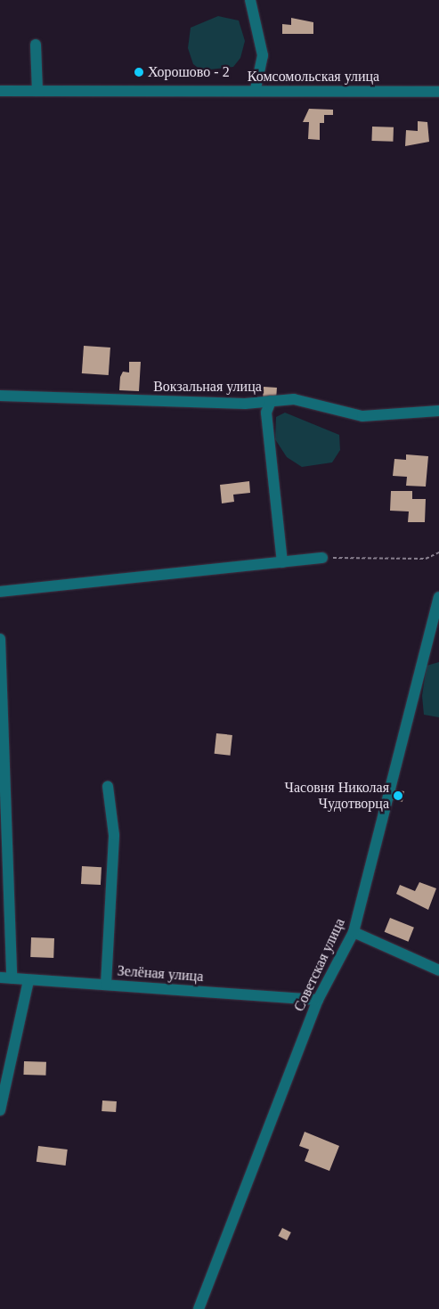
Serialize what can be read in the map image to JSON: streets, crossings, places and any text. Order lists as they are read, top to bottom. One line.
{"streets":{"street":["Комсомольская улица","Вокзальная улица","Советская улица","Зелёная улица"]},"crossings":[["Советская улица","Зелёная улица"]],"places":["Хорошово - 2","Часовня Николая Чудотворца"]}
